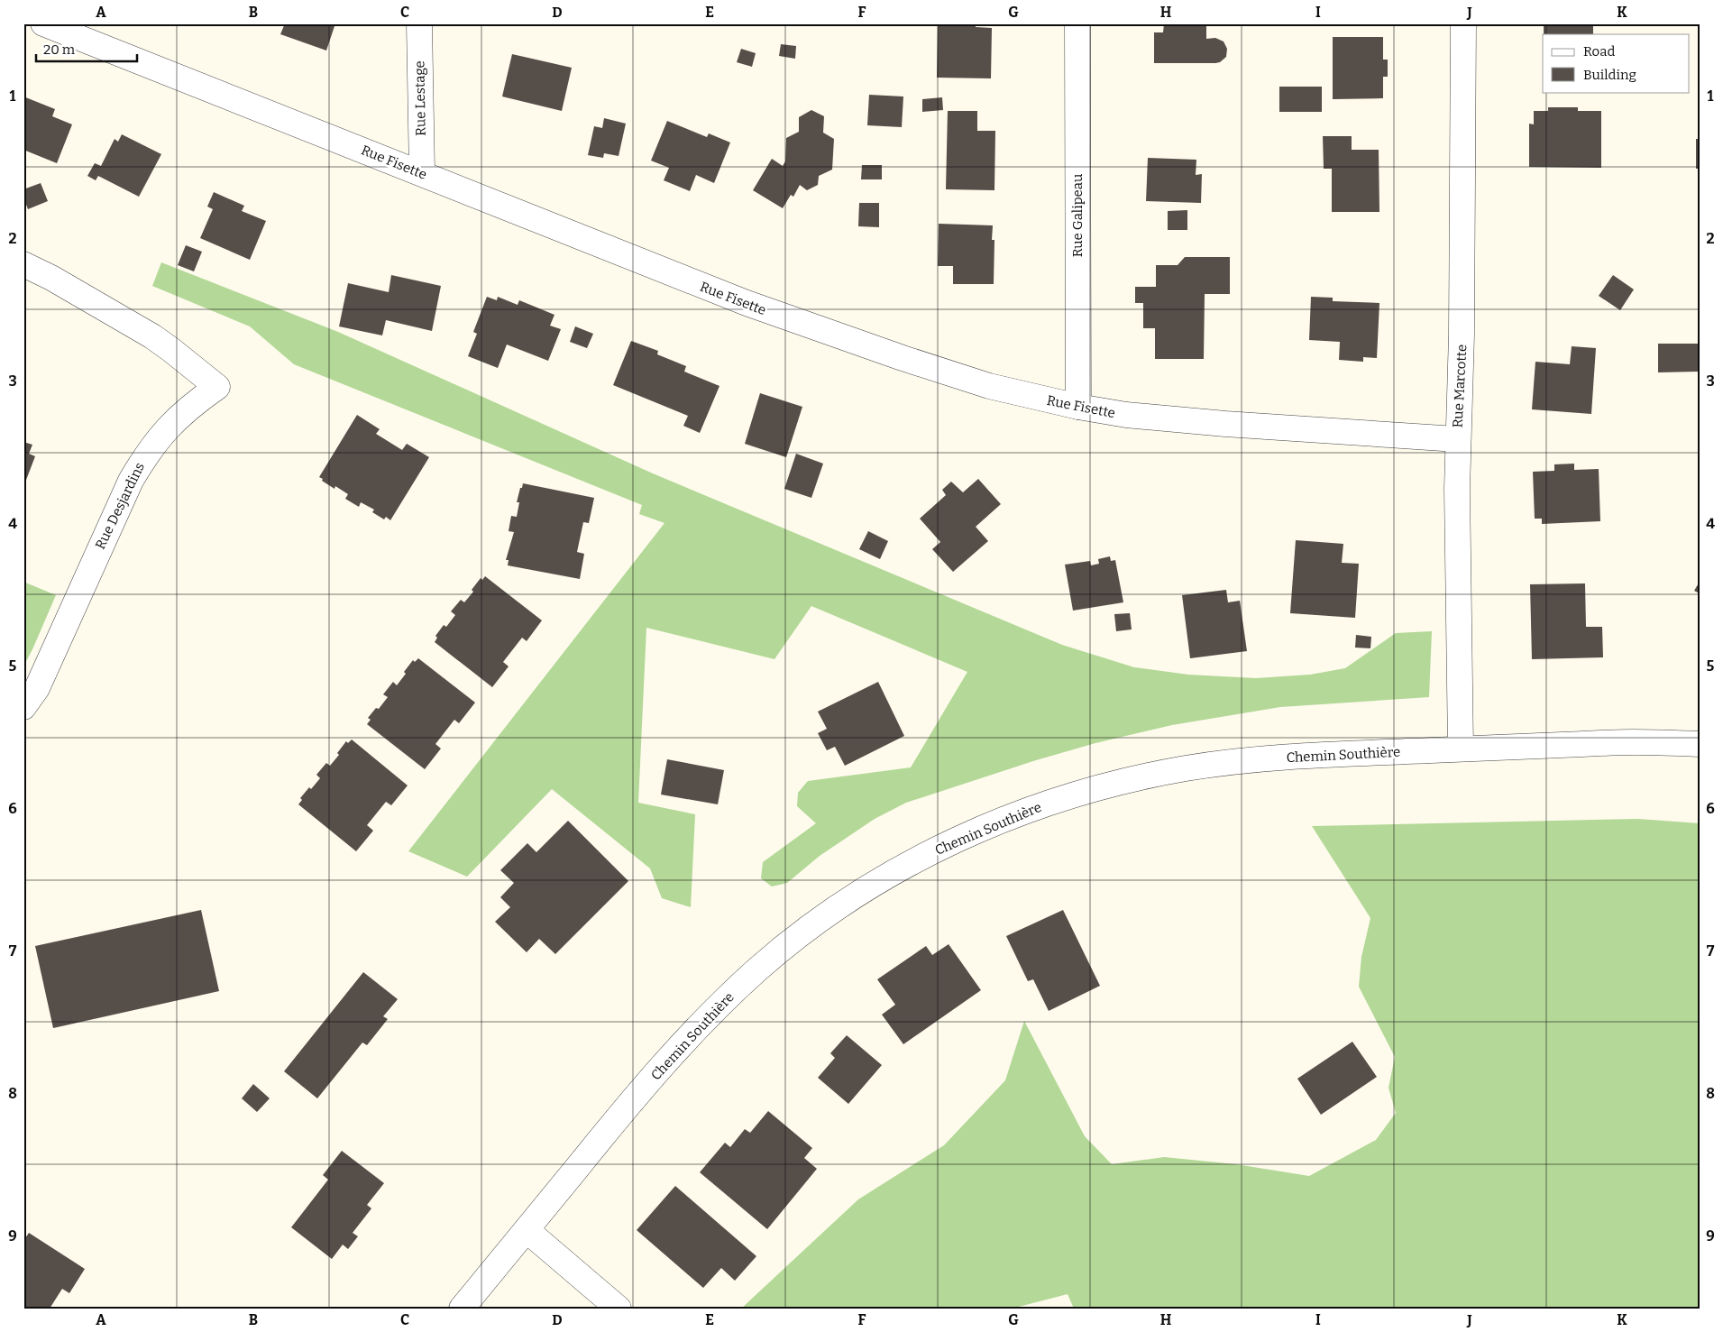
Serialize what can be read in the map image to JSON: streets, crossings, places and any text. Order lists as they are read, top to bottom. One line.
{"streets":{"street":["Rue Lestage","Rue Fisette","Rue Galipeau","Rue Marcotte","Rue Desjardins","Chemin Southière"]},"crossings":[["Rue Lestage","Rue Fisette"],["Rue Fisette","Rue Galipeau"],["Rue Fisette","Rue Marcotte"],["Rue Marcotte","Chemin Southière"]],"legend":["Road","Building"],"scale_bar":"20 m","grid":{"columns":["A","B","C","D","E","F","G","H","I","J","K"],"rows":["1","2","3","4","5","6","7","8","9"]}}
